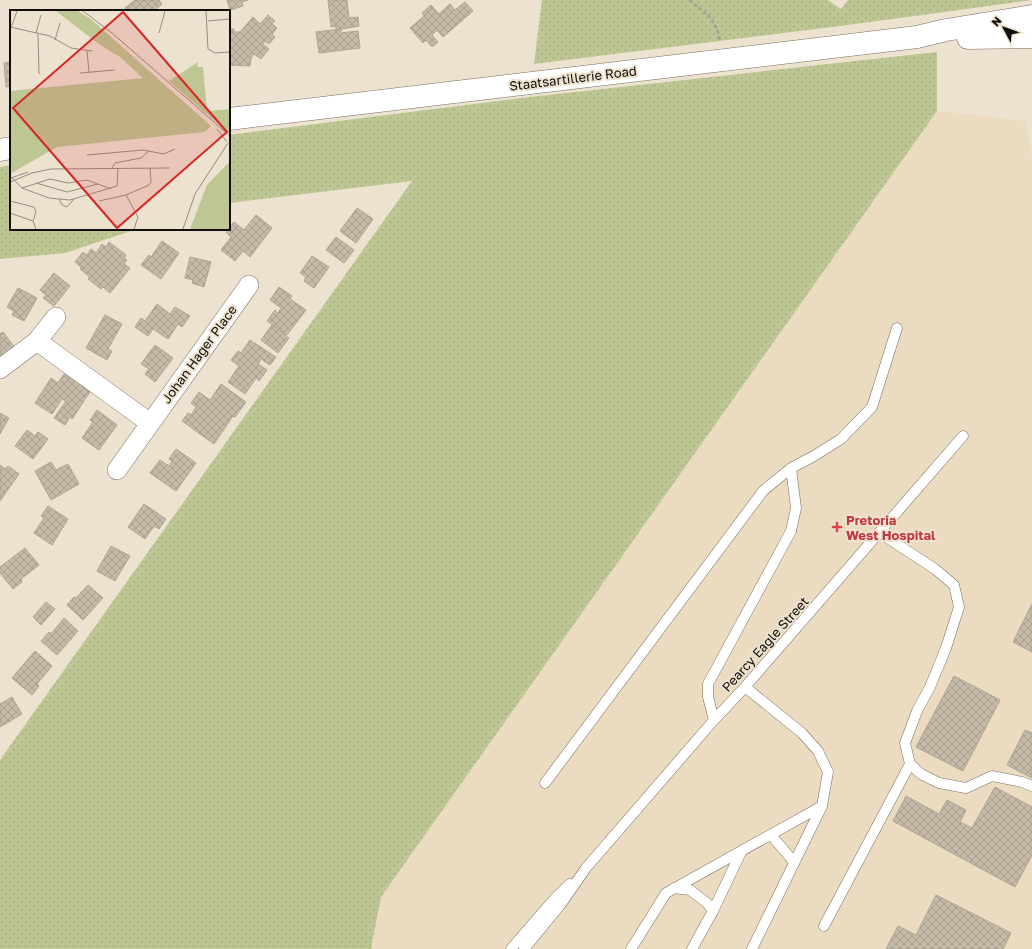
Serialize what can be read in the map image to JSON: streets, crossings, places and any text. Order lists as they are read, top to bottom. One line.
{"streets":{"street":["Staatsartillerie Road","Johan Hager Place"],"lane":["Pearcy Eagle Street"]},"places":{"health":["Pretoria West Hospital"]},"north":"top left"}
